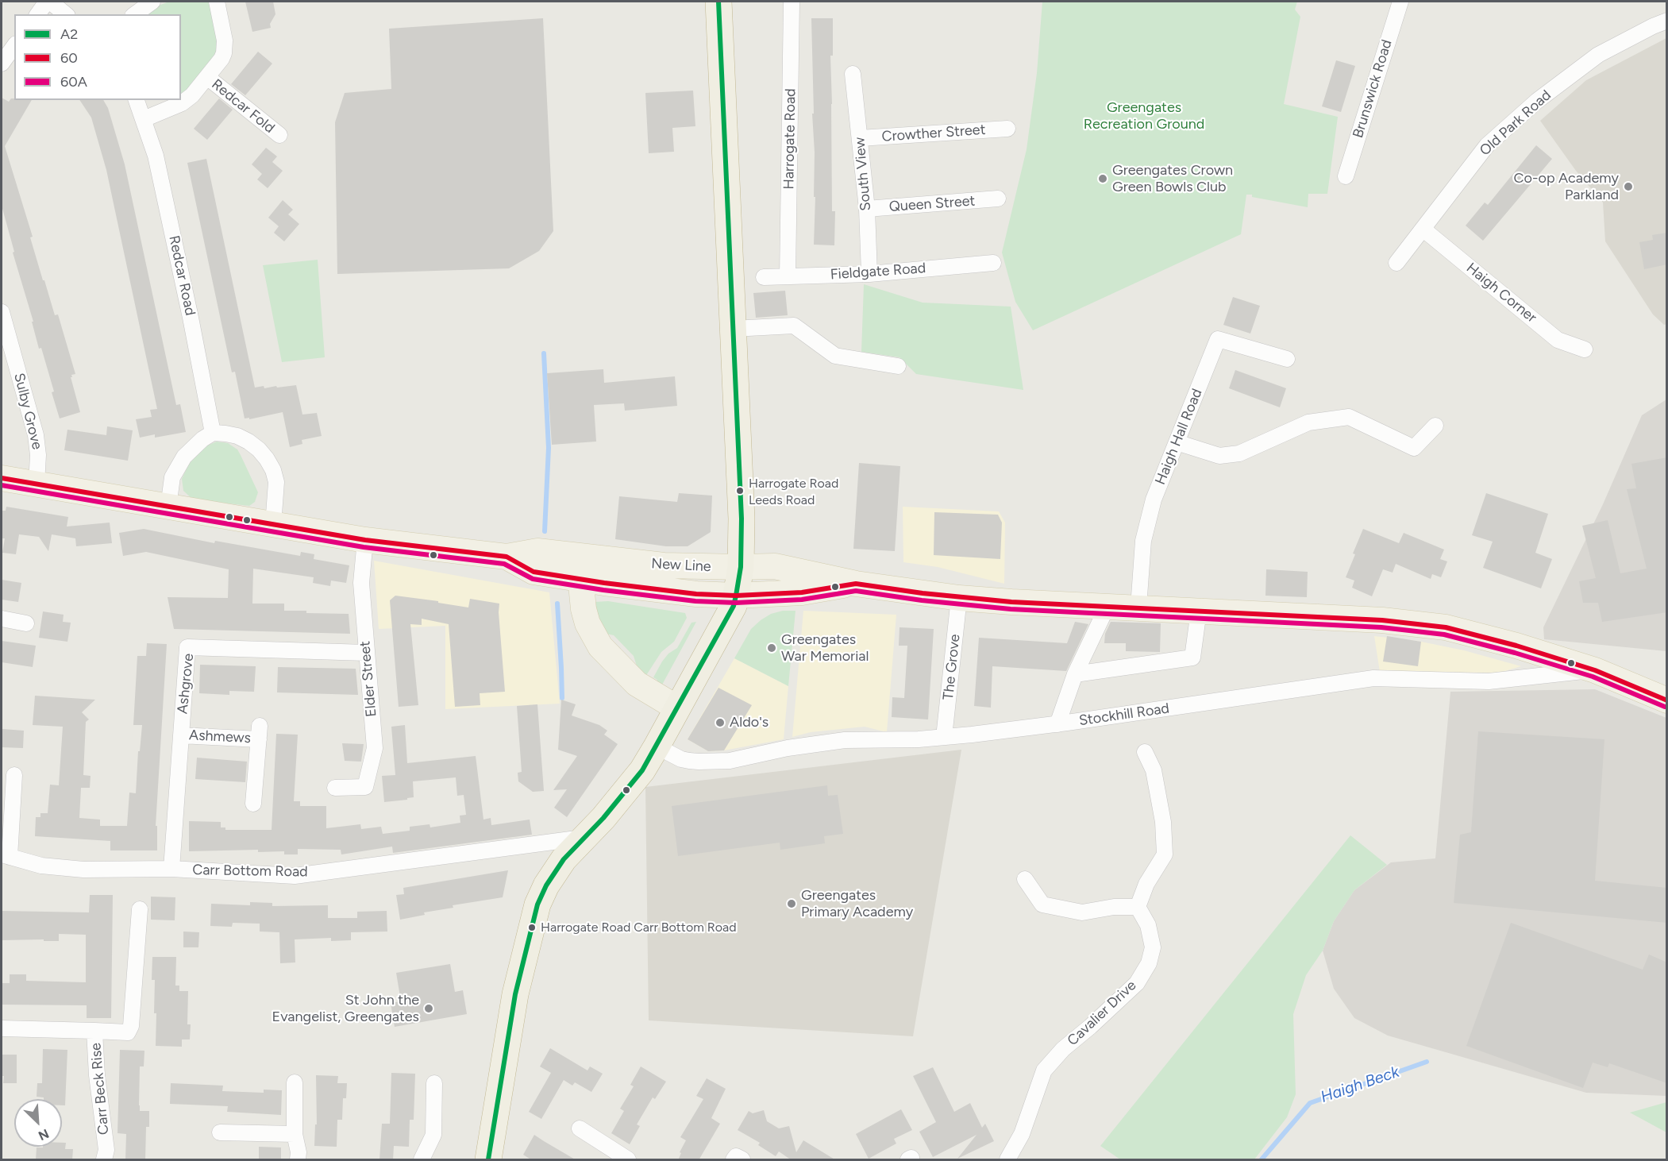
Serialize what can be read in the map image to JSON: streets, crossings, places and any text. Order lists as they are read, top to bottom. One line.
{"streets":{"main road":["New Line"],"street":["Brunswick Road","Redcar Fold","Old Park Road","Crowther Street","Harrogate Road","South View","Queen Street","Fieldgate Road","Redcar Road","Haigh Corner","Sulby Grove","Haigh Hall Road","The Grove","Elder Street","Ashgrove","Stockhill Road","Ashmews","Carr Bottom Road","Cavalier Drive","Carr Beck Rise"]},"crossings":[["Old Park Road","Haigh Corner"],["Crowther Street","South View"],["Harrogate Road","Fieldgate Road"],["South View","Queen Street"],["South View","Fieldgate Road"],["Sulby Grove","New Line"],["Haigh Hall Road","New Line"],["New Line","The Grove"],["New Line","Elder Street"],["New Line","Stockhill Road"],["The Grove","Stockhill Road"],["Elder Street","Ashgrove"],["Ashgrove","Ashmews"],["Ashgrove","Carr Bottom Road"]],"water":["Haigh Beck"],"parks":["Greengates Recreation Ground"],"places":["Greengates Crown Green Bowls Club","Co-op Academy Parkland","Harrogate Road Leeds Road","Greengates War Memorial","Aldo's","Greengates Primary Academy","Harrogate Road Carr Bottom Road","St John the Evangelist, Greengates"],"lines":["transit line A2","transit line 60","transit line 60A"],"legend":["A2","60","60A"],"north":"bottom right"}
